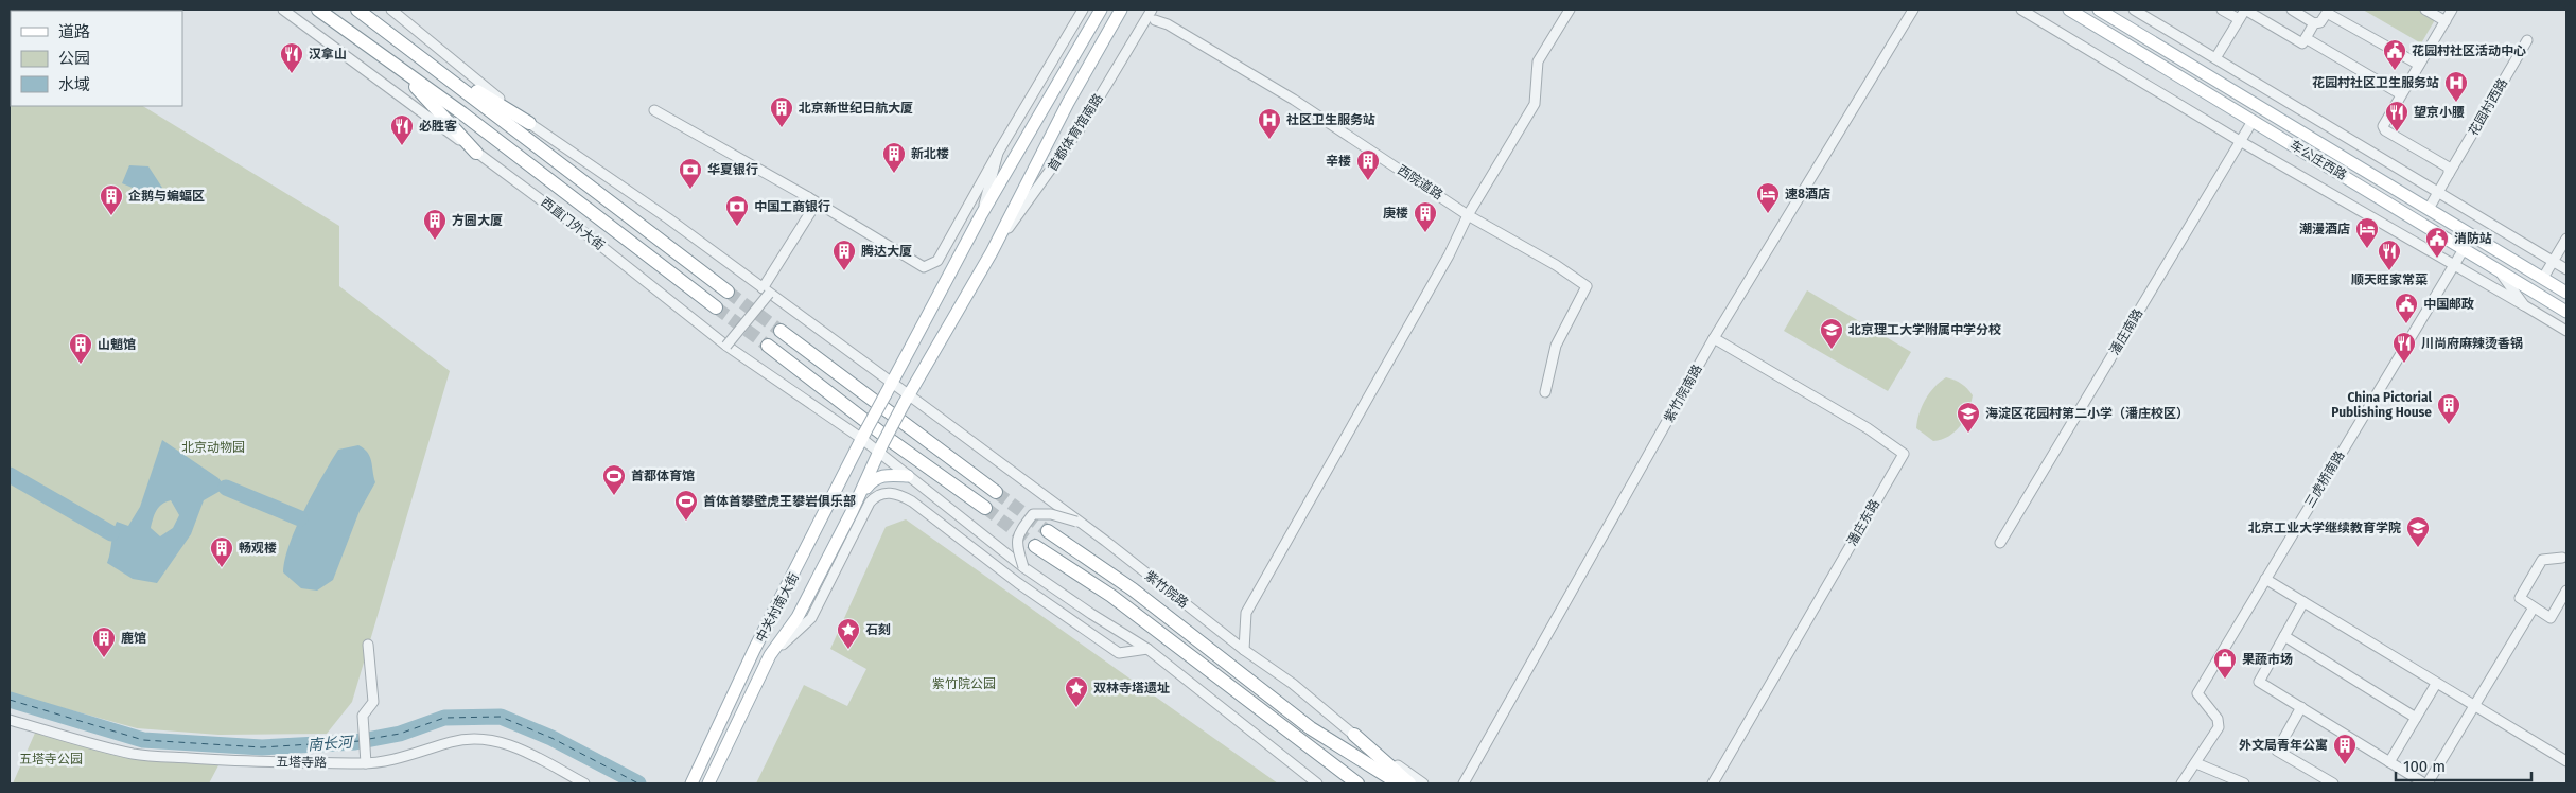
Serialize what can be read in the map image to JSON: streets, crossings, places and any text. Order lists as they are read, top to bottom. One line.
{"streets":{"highway":["西直门外大街","紫竹院路"],"main road":["首都体育馆南路","车公庄西路","中关村南大街"],"street":["花园村西路","西院道路","潘庄南路","紫竹院南路","三虎桥南路","潘庄东路","五塔寺路"]},"crossings":[["花园村西路","车公庄西路"],["首都体育馆南路","西直门外大街"],["首都体育馆南路","紫竹院路"],["首都体育馆南路","中关村南大街"],["车公庄西路","潘庄南路"],["车公庄西路","三虎桥南路"],["西直门外大街","中关村南大街"],["紫竹院南路","潘庄东路"],["紫竹院路","中关村南大街"]],"water":["南长河"],"parks":["北京动物园","紫竹院公园","五塔寺公园"],"places":{"public building":["花园村社区活动中心","消防站","中国邮政"],"restaurant":["汉拿山","望京小腰","必胜客","顺天旺家常菜","川尚府麻辣烫香锅"],"hospital":["花园村社区卫生服务站","社区卫生服务站"],"building":["北京新世纪日航大厦","新北楼","辛楼","企鹅与蝙蝠区","庚楼","方圆大厦","腾达大厦","山魈馆","China Pictorial Publishing House","畅观楼","鹿馆","外文局青年公寓"],"bank":["华夏银行","中国工商银行"],"hotel":["速8酒店","潮漫酒店"],"school or university":["北京理工大学附属中学分校","海淀区花园村第二小学（潘庄校区）","北京工业大学继续教育学院"],"sports":["首都体育馆","首体首攀壁虎王攀岩俱乐部"],"place":["石刻","双林寺塔遗址"],"shop":["果蔬市场"]},"legend":["道路","公园","水域"],"scale_bar":"100 m"}
